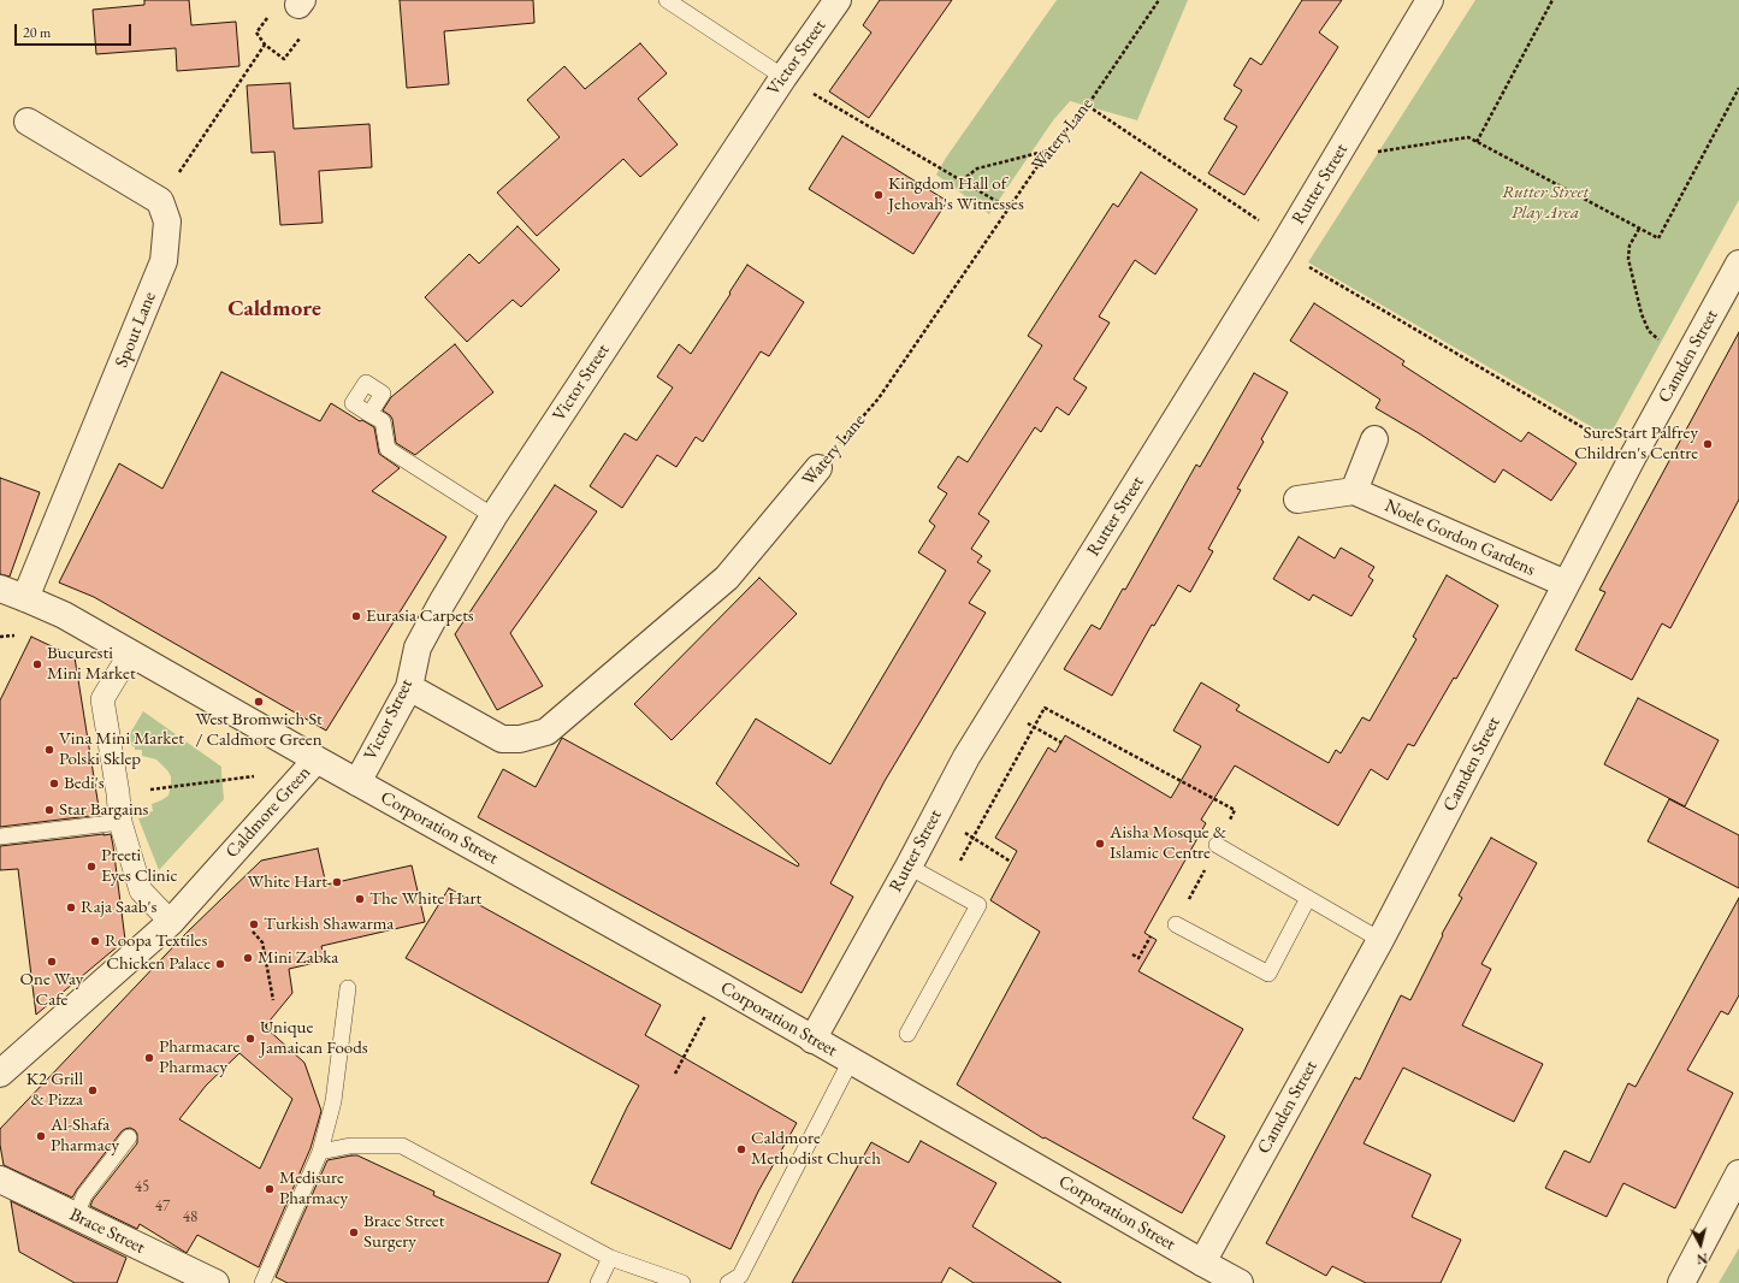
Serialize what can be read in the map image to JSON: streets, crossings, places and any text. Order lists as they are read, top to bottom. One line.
{"streets":{"street":["Victor Street","Watery Lane","Rutter Street","Spout Lane","Camden Street","Noele Gordon Gardens","Caldmore Green","Corporation Street","Brace Street"]},"crossings":[["Victor Street","Watery Lane"],["Victor Street","Corporation Street"],["Rutter Street","Corporation Street"],["Spout Lane","Caldmore Green"],["Camden Street","Noele Gordon Gardens"],["Camden Street","Corporation Street"],["Caldmore Green","Corporation Street"]],"districts":["Caldmore"],"parks":["Rutter Street Play Area"],"places":["Kingdom Hall of Jehovah's Witnesses","SureStart Palfrey Children's Centre","Eurasia Carpets","Bucuresti Mini Market","West Bromwich St / Caldmore Green","Vina Mini Market Polski Sklep","Bedi's","Star Bargains","Aisha Mosque & Islamic Centre","Preeti Eyes Clinic","White Hart","The White Hart","Raja Saab's","Turkish Shawarma","Roopa Textiles","Mini Zabka","One Way Cafe","Chicken Palace","Unique Jamaican Foods","Pharmacare Pharmacy","K2 Grill & Pizza","Al-Shafa Pharmacy","Caldmore Methodist Church","Medisure Pharmacy","Brace Street Surgery"],"house_numbers":["45","47","48"],"scale_bar":"20 m","north":"bottom"}
